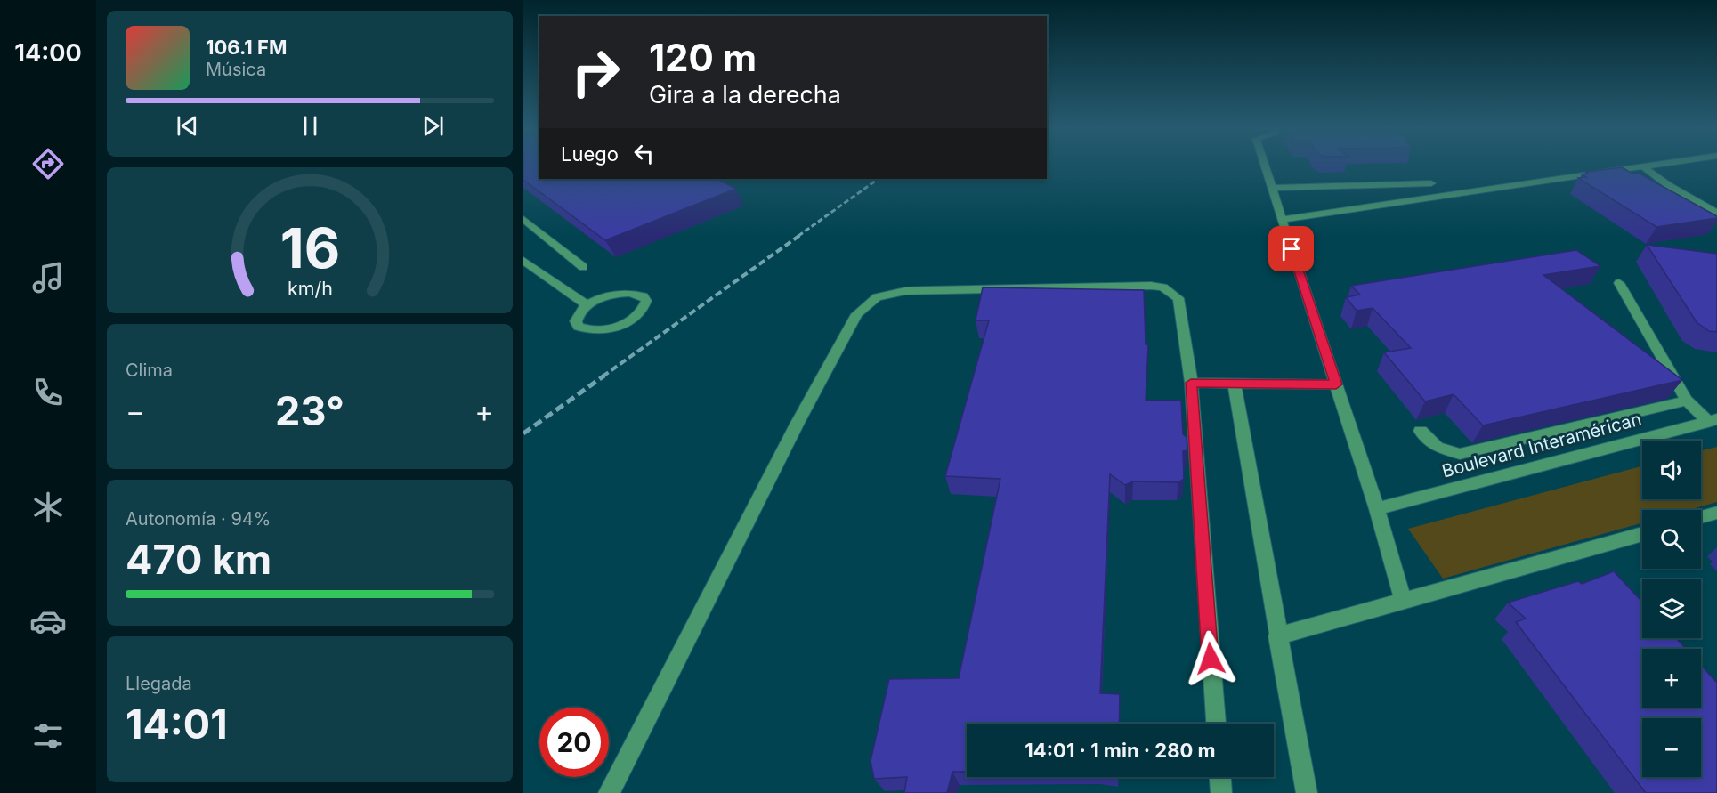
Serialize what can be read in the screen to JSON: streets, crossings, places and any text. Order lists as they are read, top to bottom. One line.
{"streets":{"street":["Boulevard Interamérican"]},"page":{"tabs":"14:00","turn":["120 m","Gira a la derecha"],"song":["106.1 FM","Música"],"then":"Luego","tile":["Clima",["Autonomía · 94%","470 km"],["Llegada","14:01"]],"heat":["−","23°","+"],"map_buttons":["+","−"],"limit":"20","trip":"14:01 · 1 min · 280 m","gauge":["16","km/h"]}}
